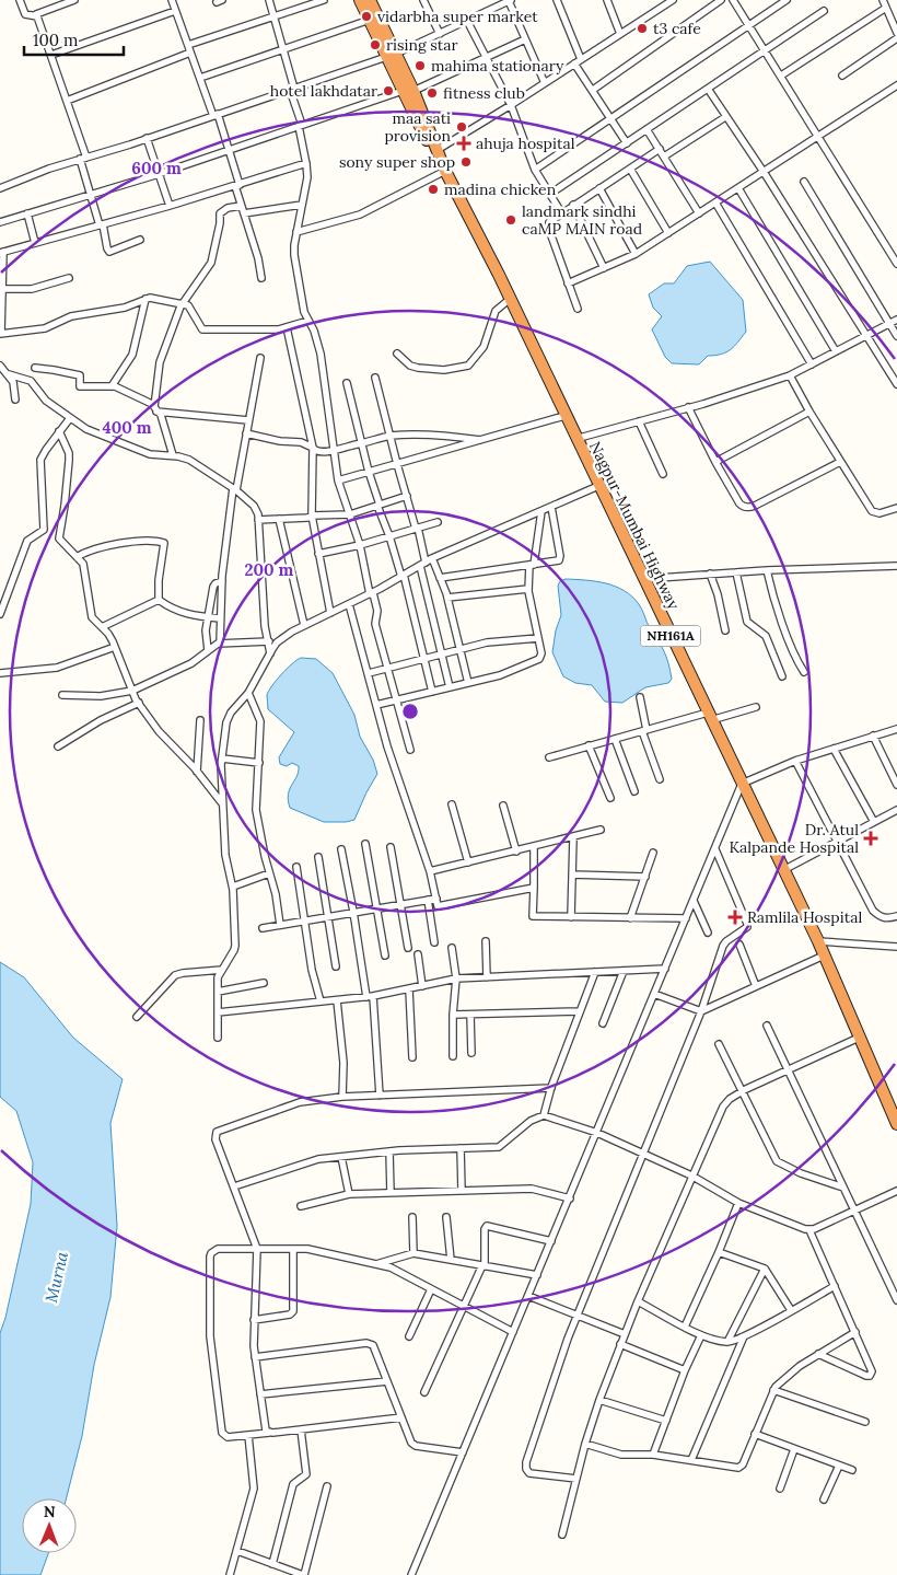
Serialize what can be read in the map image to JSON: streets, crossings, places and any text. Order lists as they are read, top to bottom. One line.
{"streets":{"highway":["Nagpur-Mumbai Highway","NH161A"]},"crossings":[["Nagpur-Mumbai Highway","NH161A"]],"water":["Murna"],"places":{"other":["vidarbha super market","t3 cafe","rising star","mahima stationary","hotel lakhdatar","fitness club","maa sati provision","sony super shop","madina chicken","landmark sindhi caMP MAIN road"],"health":["ahuja hospital","Dr. Atul Kalpande Hospital","Ramlila Hospital"]},"scale_bar":"100 m","north":"top","rings":["600 m","400 m","200 m"]}
